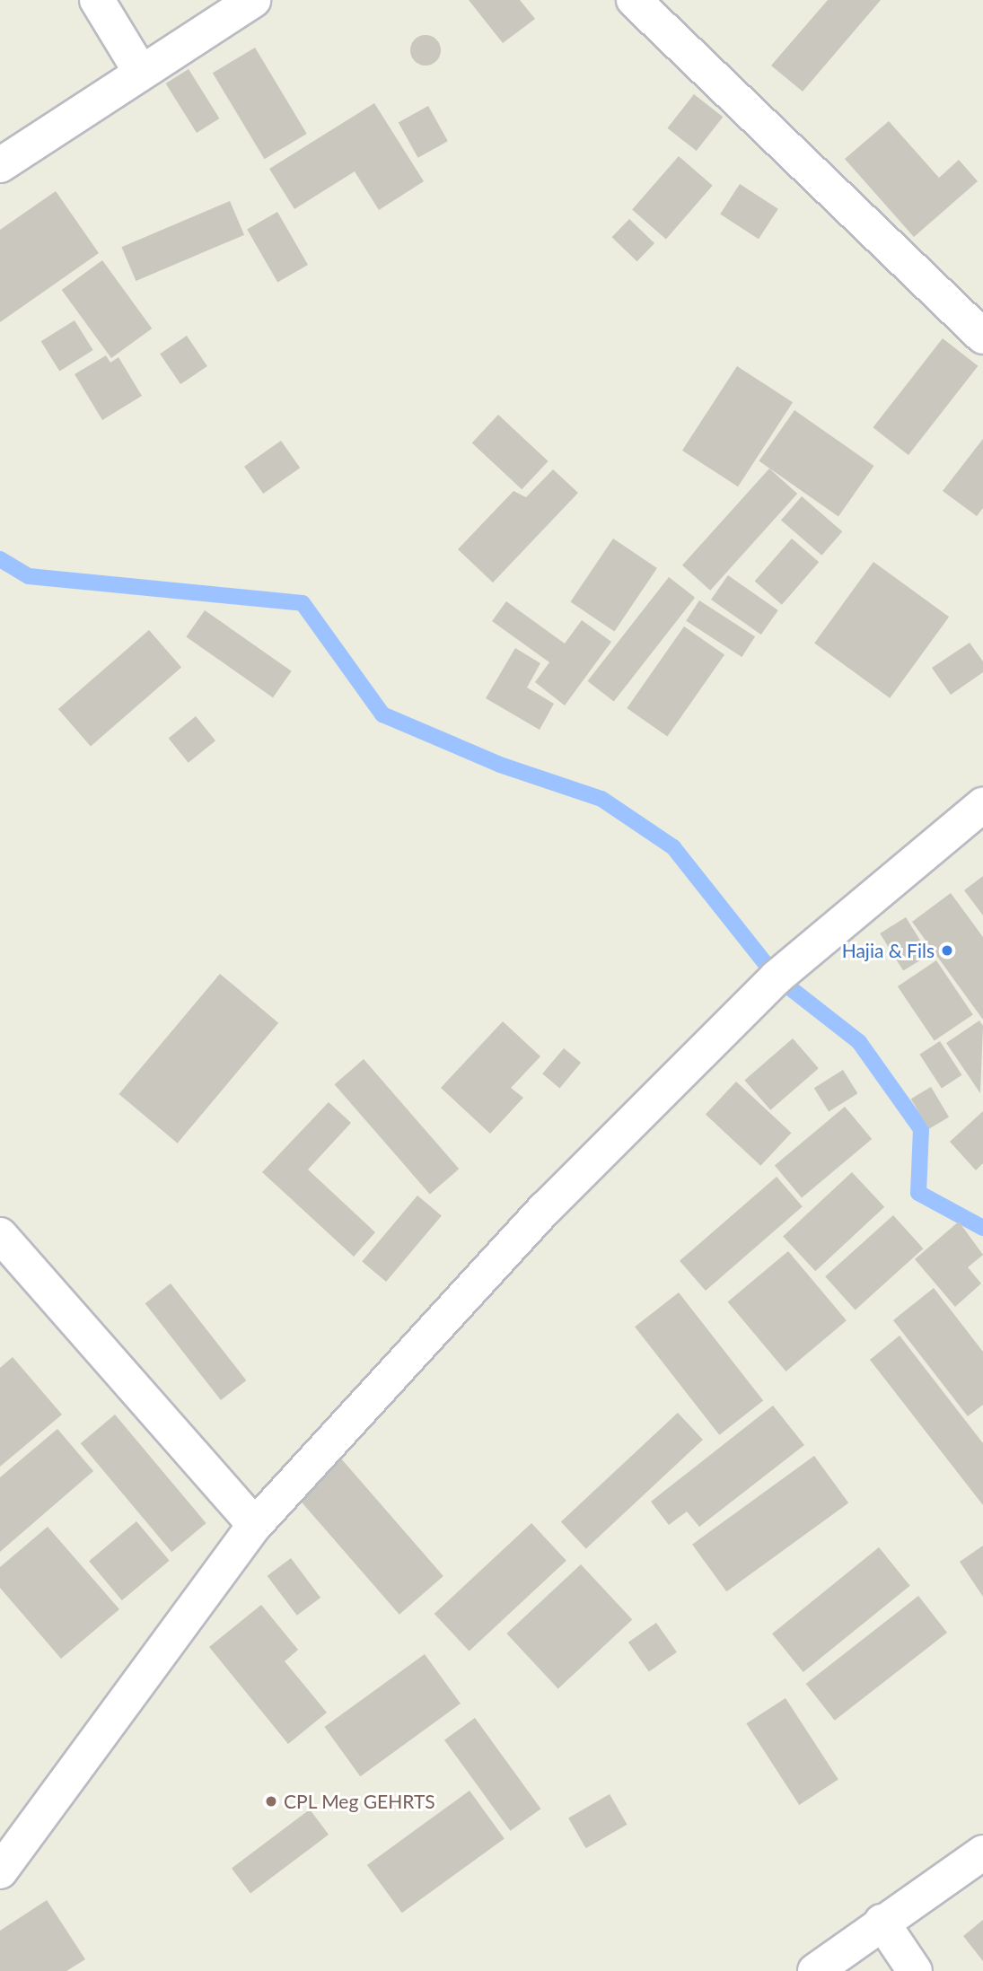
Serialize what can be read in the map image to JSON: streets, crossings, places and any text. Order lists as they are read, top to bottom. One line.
{"places":["Hajia & Fils","CPL Meg GEHRTS"]}
